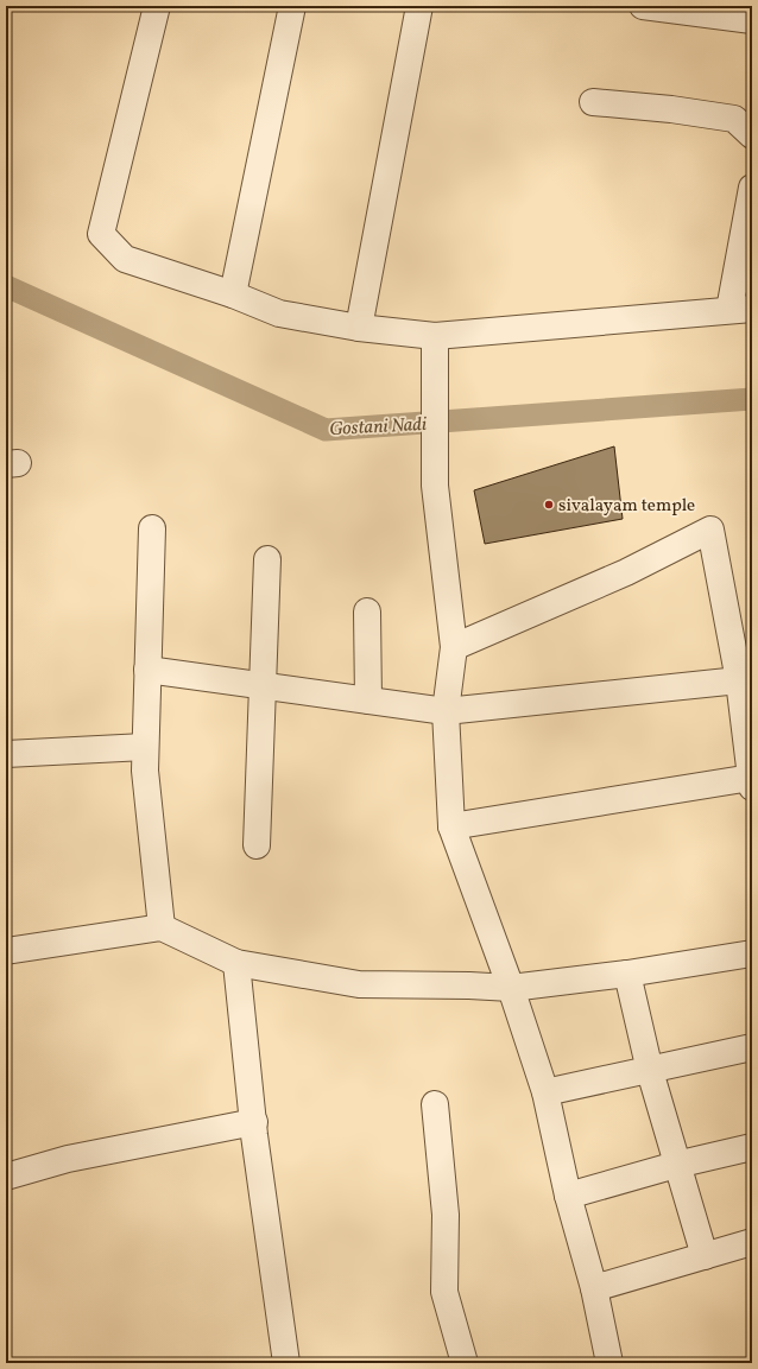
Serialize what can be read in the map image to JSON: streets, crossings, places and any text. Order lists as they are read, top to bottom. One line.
{"water":["Gostani Nadi"],"places":["sivalayam temple"]}
